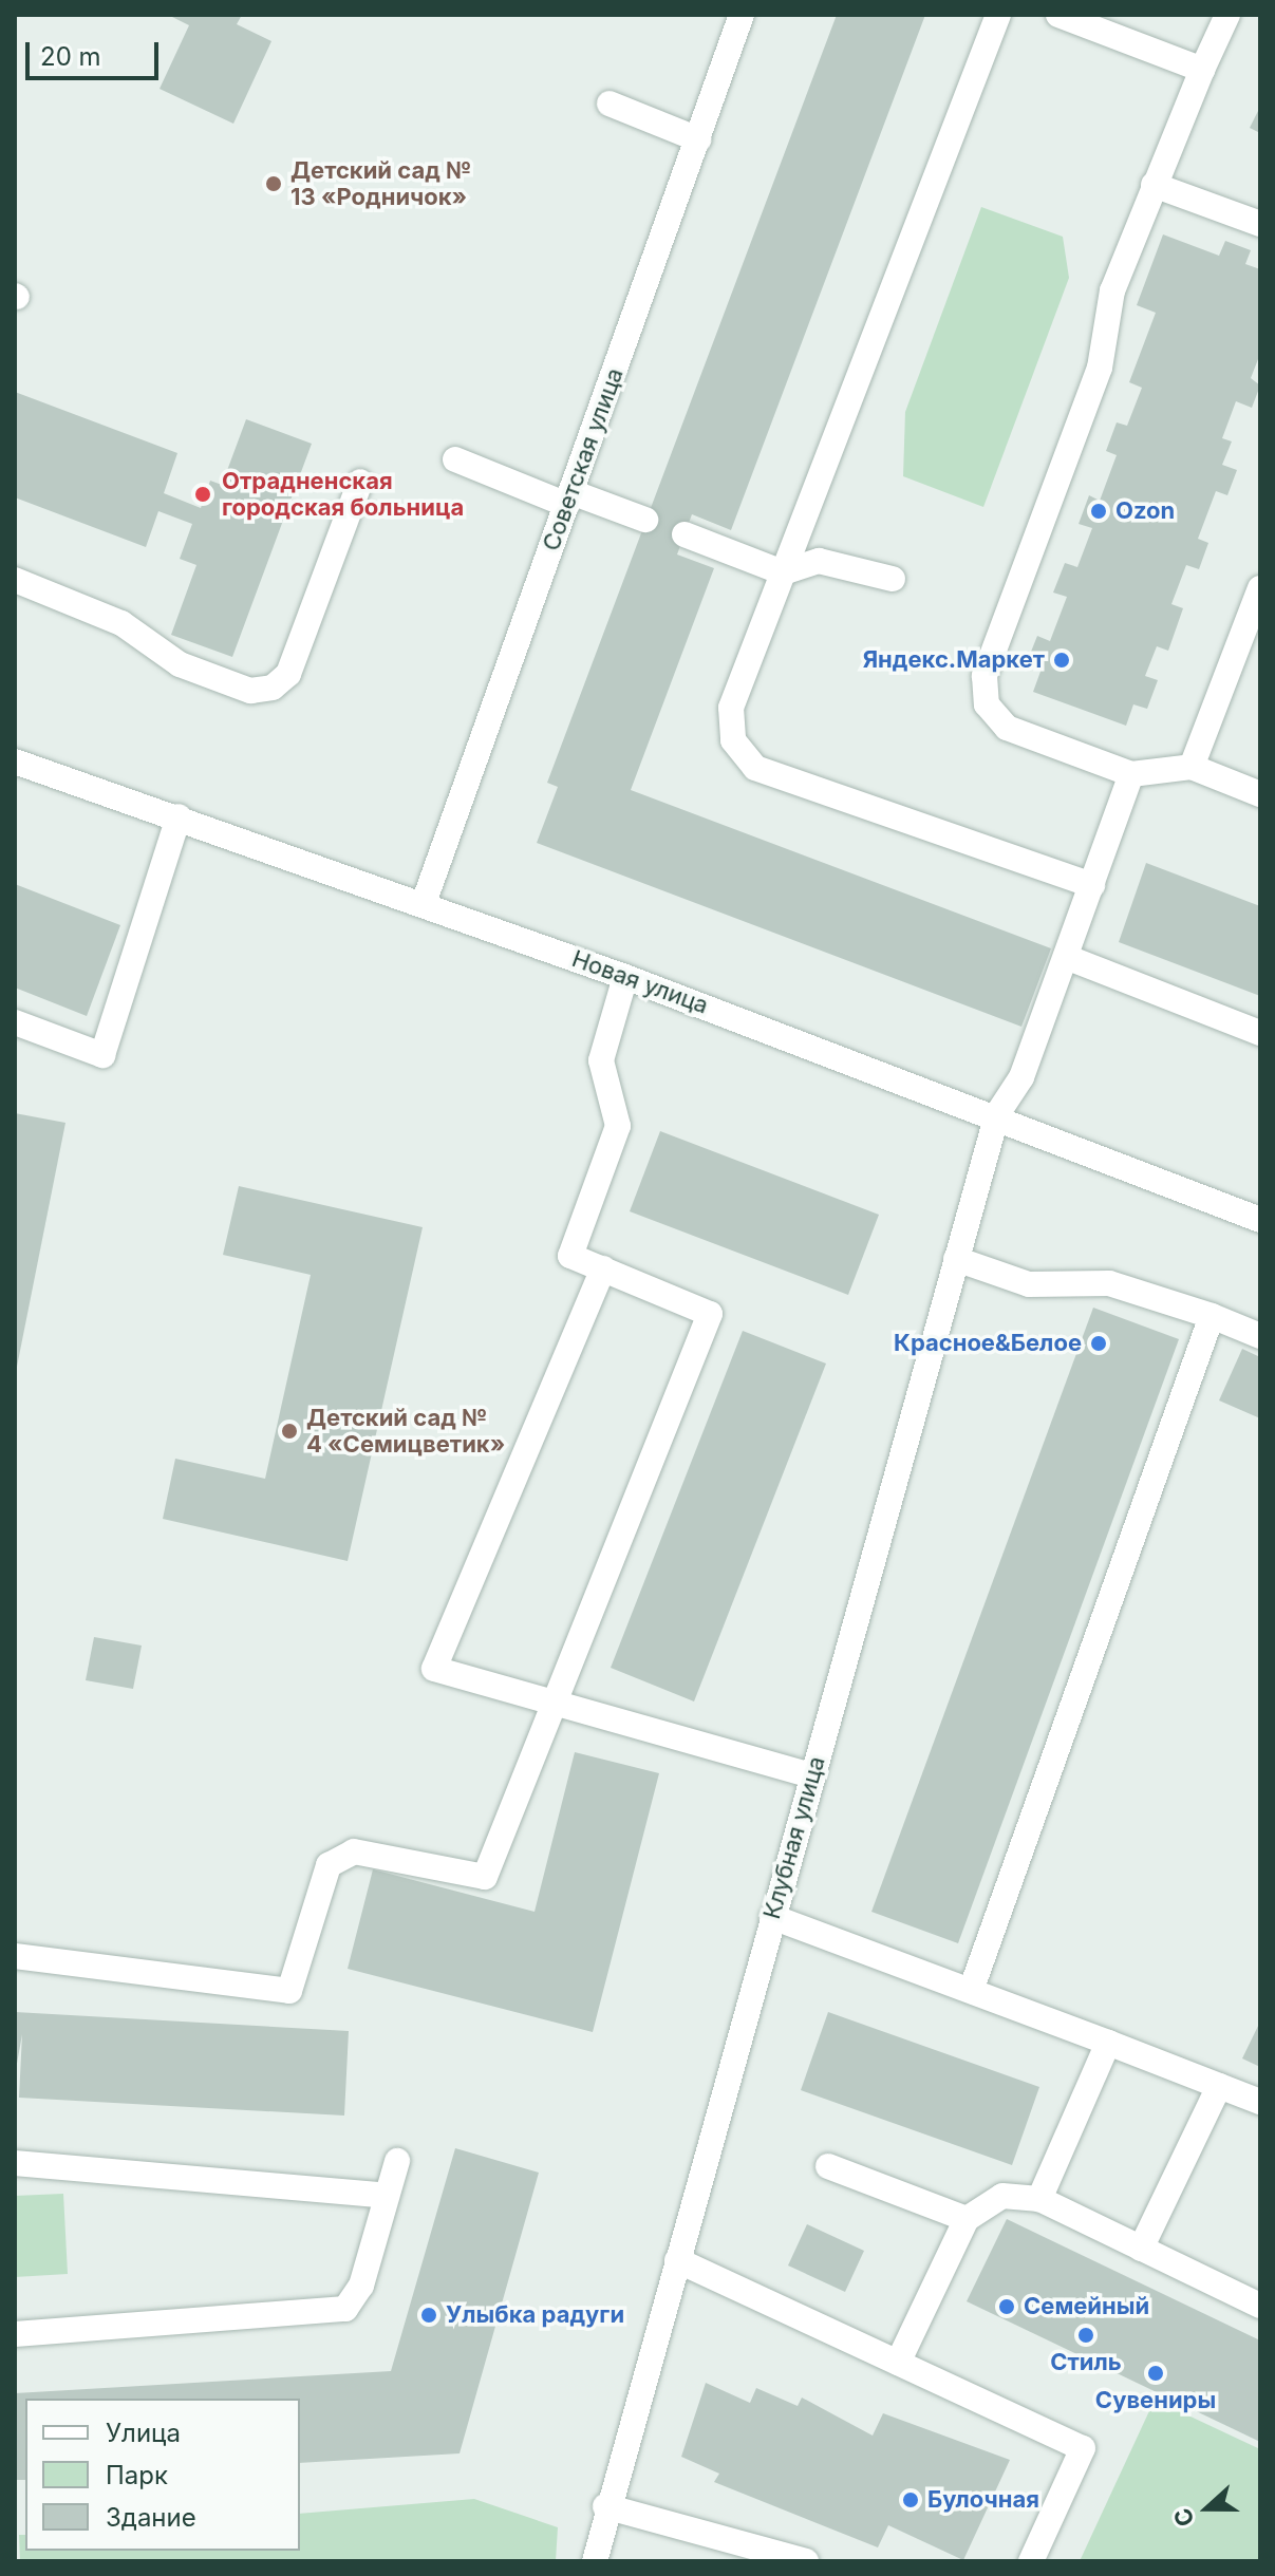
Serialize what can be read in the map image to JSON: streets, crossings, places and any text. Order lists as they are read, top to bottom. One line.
{"streets":{"street":["Советская улица","Новая улица","Клубная улица"]},"crossings":[["Советская улица","Новая улица"],["Новая улица","Клубная улица"]],"places":["Детский сад № 13 «Родничок»","Отрадненская городская больница","Ozon","Яндекс.Маркет","Красное&Белое","Детский сад № 4 «Семицветик»","Семейный","Улыбка радуги","Стиль","Сувениры","Булочная"],"legend":["Улица","Парк","Здание"],"scale_bar":"20 m","north":"left"}
